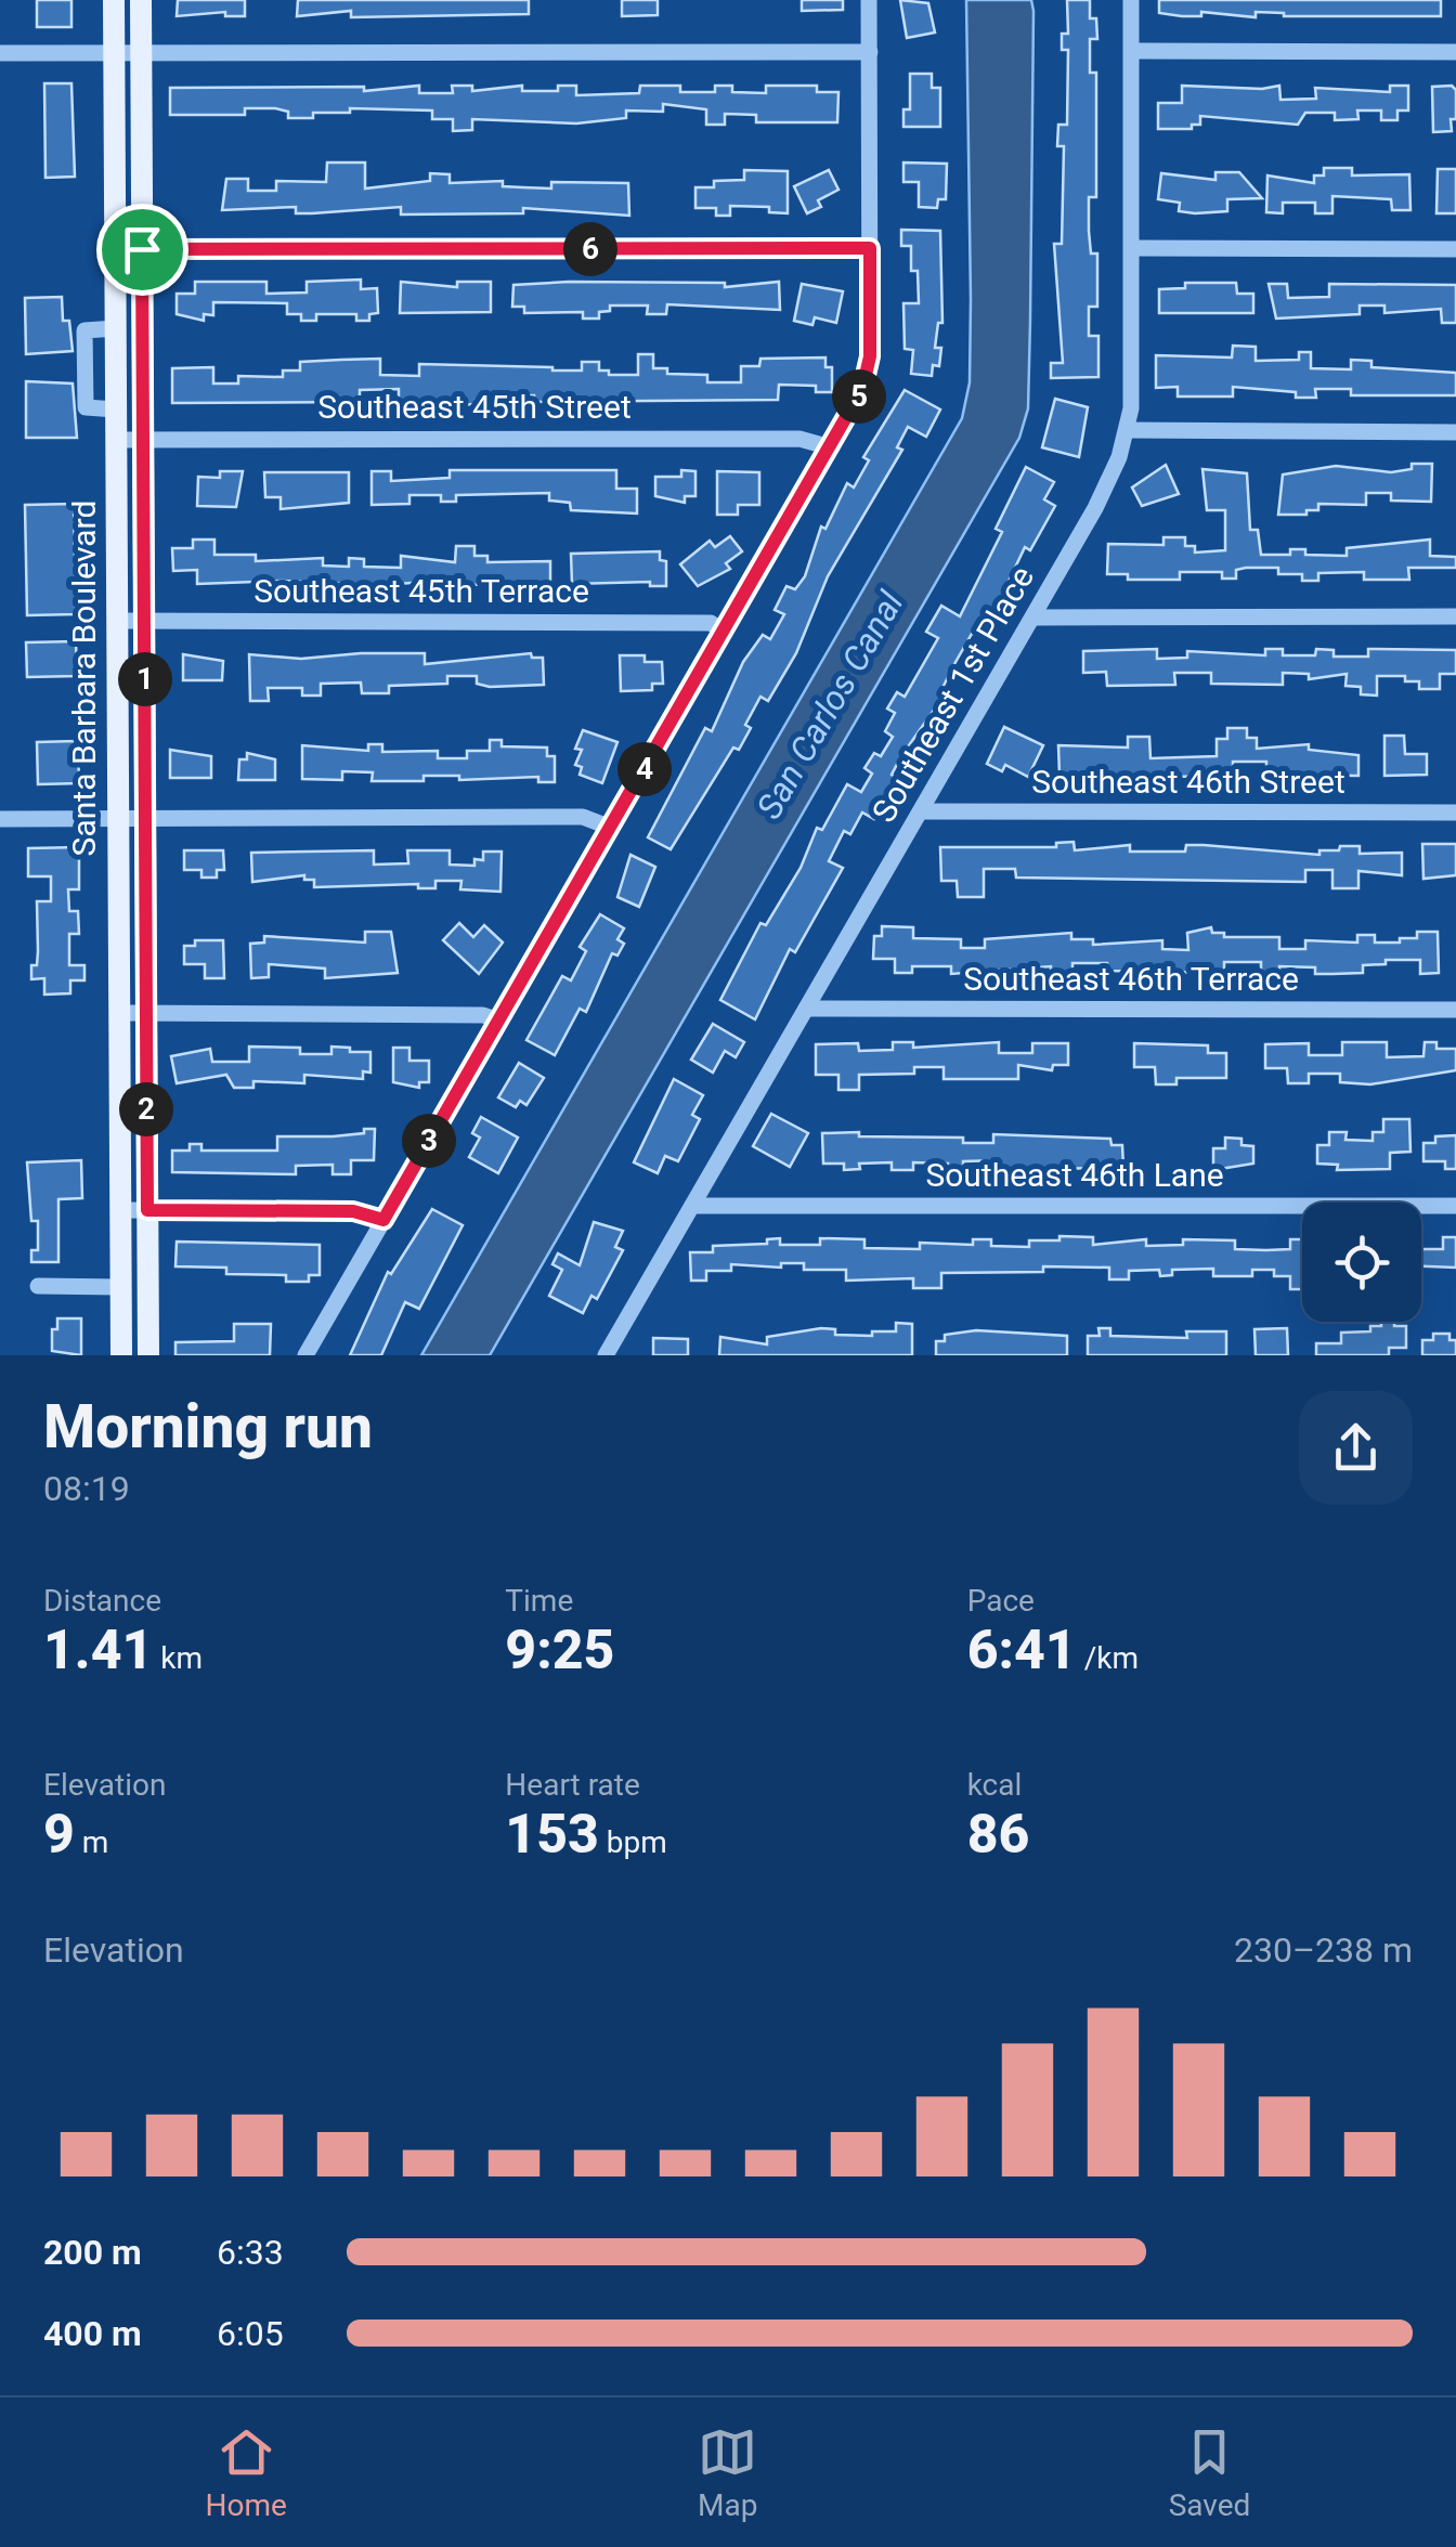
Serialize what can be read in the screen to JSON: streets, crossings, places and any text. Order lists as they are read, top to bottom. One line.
{"streets":{"main road":["Santa Barbara Boulevard"],"street":["Southeast 45th Street","Southeast 45th Terrace","Southeast 1st Place","Southeast 46th Street","Southeast 46th Terrace","Southeast 46th Lane"]},"crossings":[["Southeast 45th Street","Santa Barbara Boulevard"],["Southeast 45th Terrace","Santa Barbara Boulevard"],["Southeast 1st Place","Southeast 46th Street"],["Southeast 1st Place","Southeast 46th Terrace"],["Southeast 1st Place","Southeast 46th Lane"]],"water":["San Carlos Canal"],"page":{"pins":["6","5","1","4","2","3"],"heading":["Morning run","08:19"],"stats":[["Distance","1.41 km"],["Time","9:25"],["Pace","6:41 /km"],["Elevation","9 m"],["Heart rate","153 bpm"],["kcal","86"]],"chart":["Elevation","230–238 m"],"list":[{"name":"200 m","note":"6:33"},{"name":"400 m","note":"6:05"}],"tabs":["Home","Map","Saved"]}}
